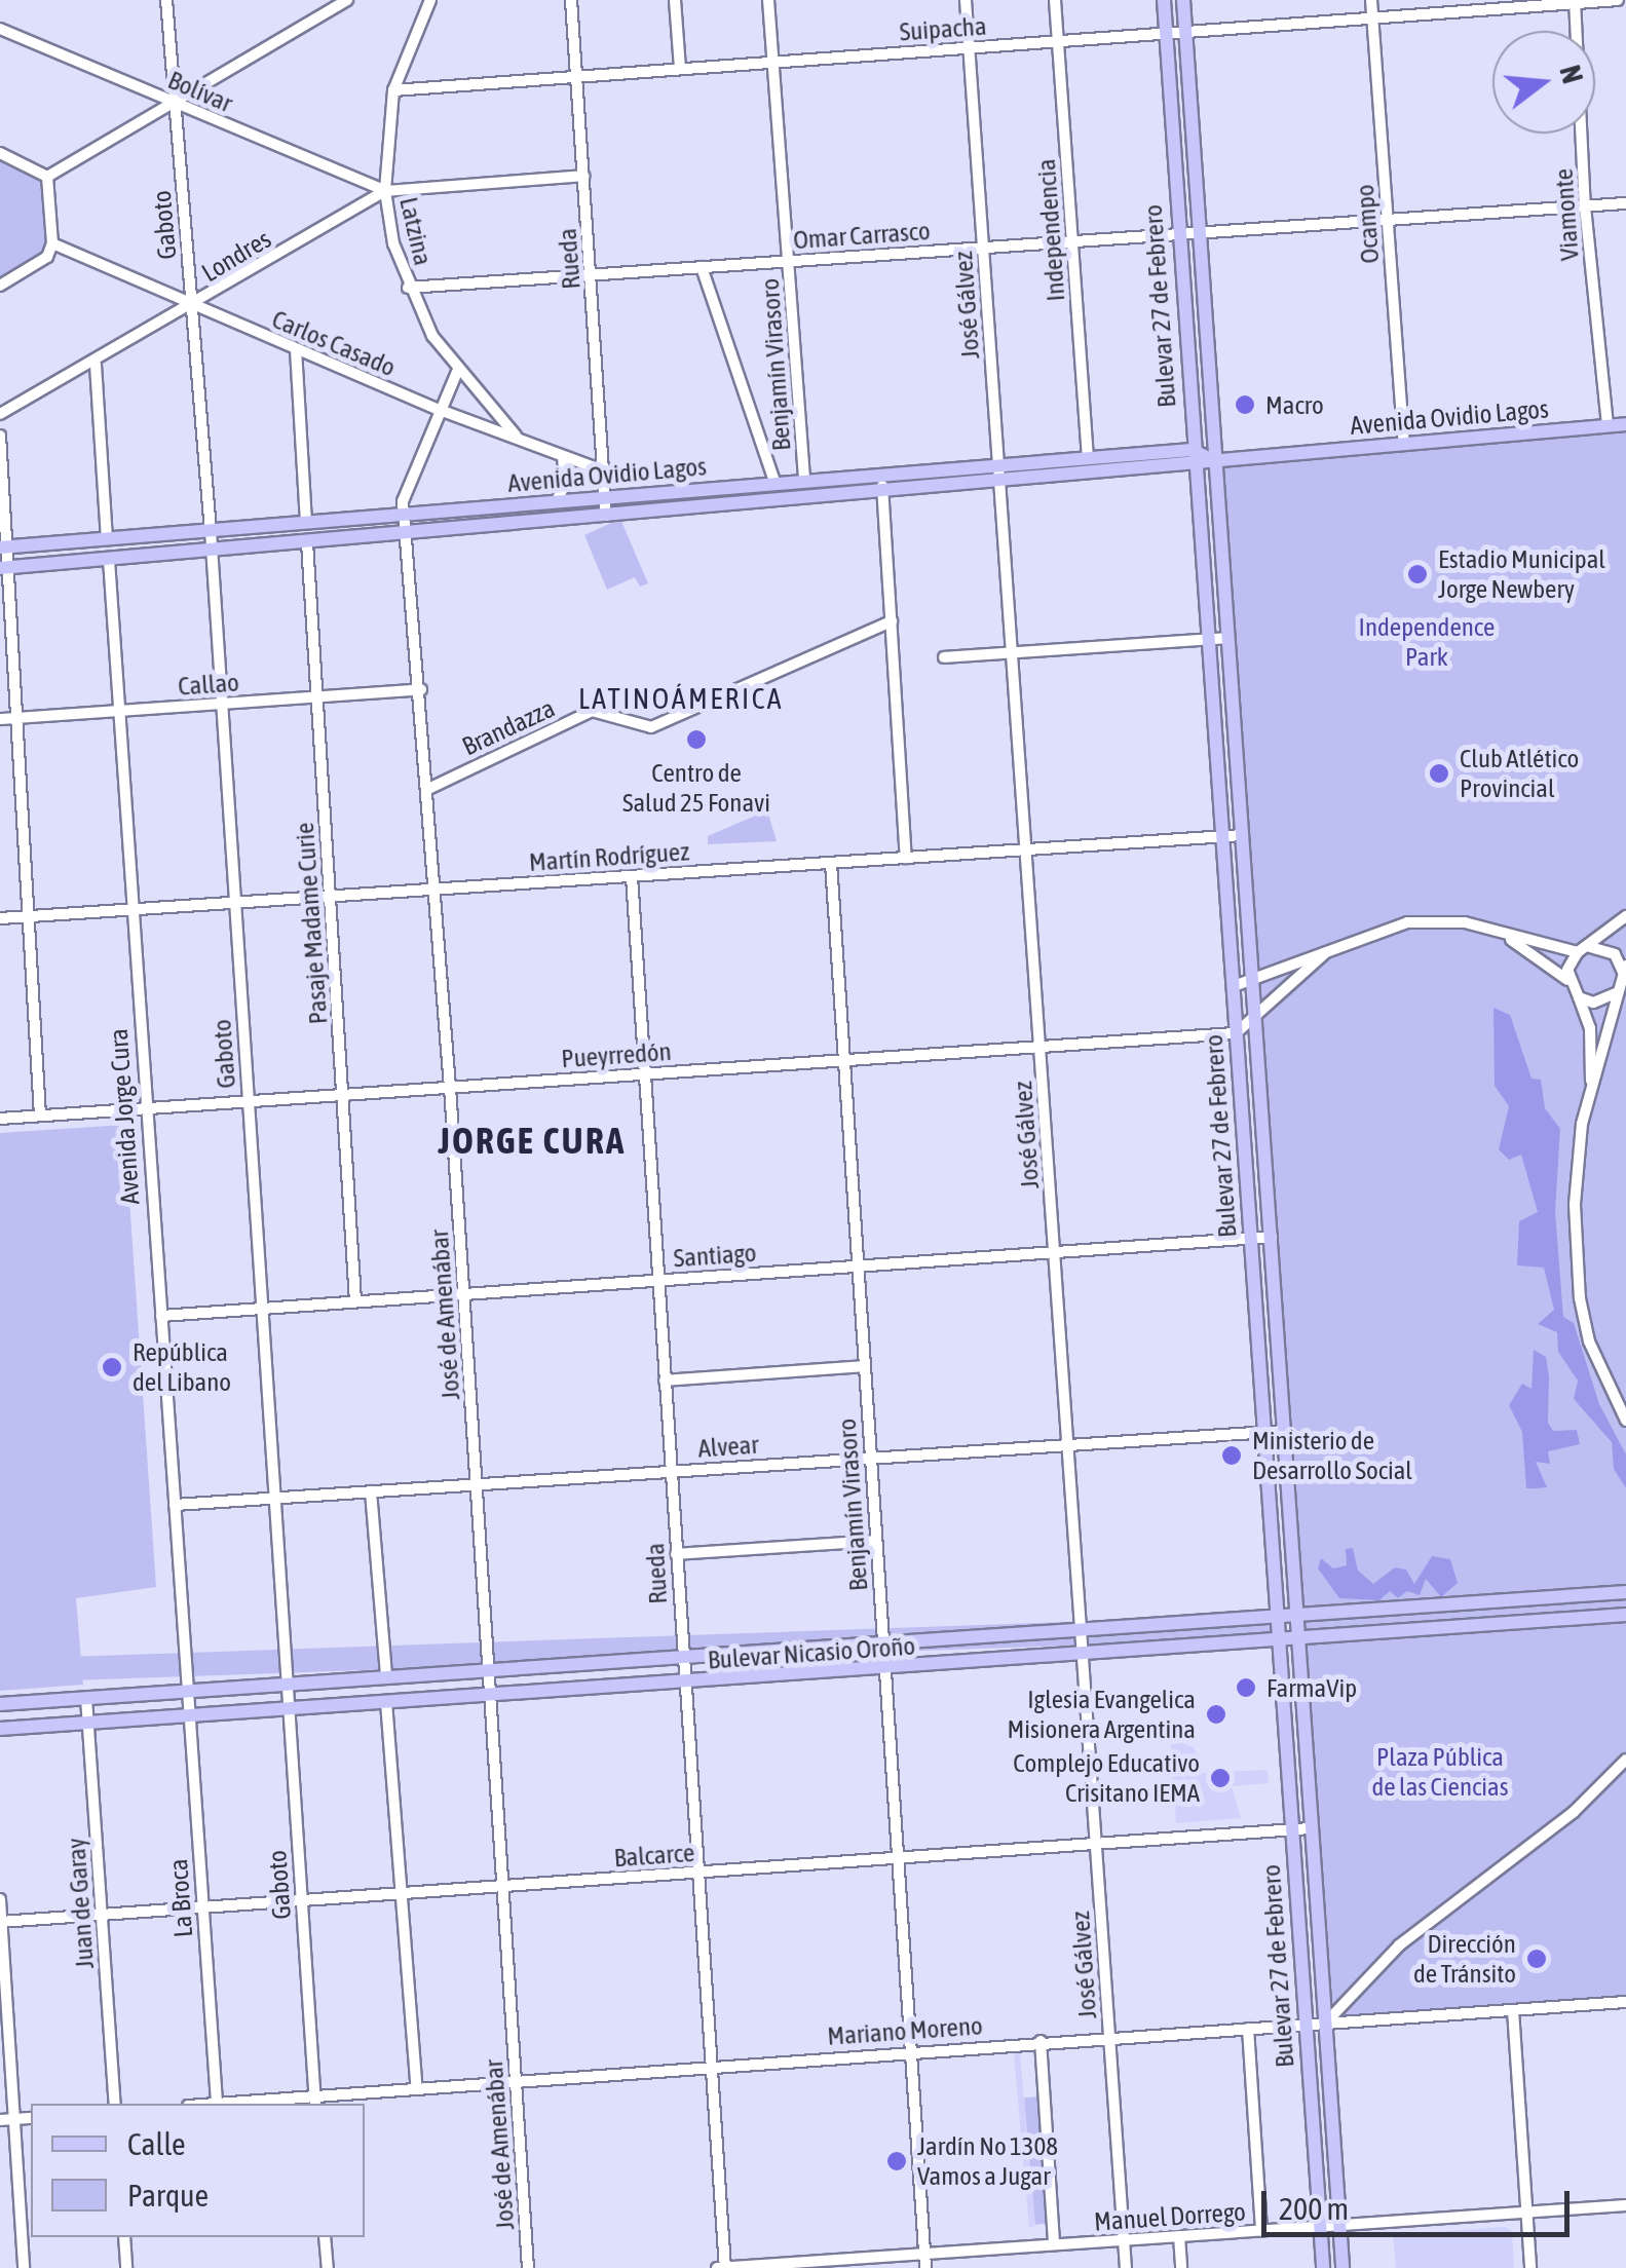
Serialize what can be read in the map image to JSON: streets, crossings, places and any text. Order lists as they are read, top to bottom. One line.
{"streets":{"main road":["Bulevar 27 de Febrero","Avenida Ovidio Lagos","Avenida Jorge Cura","Bulevar Nicasio Oroño"],"street":["Suipacha","Bolívar","Viamonte","Ocampo","Gaboto","Independencia","Latzina","Omar Carrasco","Londres","Rueda","José Gálvez","Carlos Casado","Benjamín Virasoro","Callao","Brandazza","Martín Rodríguez","Pasaje Madame Curie","Pueyrredón","Santiago","José de Amenábar","Alvear","Balcarce","La Broca","Juan de Garay","Mariano Moreno","Manuel Dorrego"]},"crossings":[["Suipacha","Viamonte"],["Suipacha","Ocampo"],["Suipacha","Independencia"],["Suipacha","Latzina"],["Suipacha","Rueda"],["Suipacha","José Gálvez"],["Suipacha","Bulevar 27 de Febrero"],["Suipacha","Benjamín Virasoro"],["Bolívar","Gaboto"],["Bolívar","Latzina"],["Bolívar","Londres"],["Viamonte","Omar Carrasco"],["Viamonte","Avenida Ovidio Lagos"],["Ocampo","Omar Carrasco"],["Ocampo","Avenida Ovidio Lagos"],["Gaboto","Londres"],["Gaboto","Carlos Casado"],["Gaboto","Avenida Ovidio Lagos"],["Gaboto","Callao"],["Gaboto","Martín Rodríguez"],["Gaboto","Pueyrredón"],["Gaboto","Santiago"],["Gaboto","Alvear"],["Gaboto","Bulevar Nicasio Oroño"],["Gaboto","Balcarce"],["Gaboto","Mariano Moreno"],["Independencia","Omar Carrasco"],["Independencia","Avenida Ovidio Lagos"],["Latzina","Omar Carrasco"],["Latzina","Londres"],["Latzina","Carlos Casado"],["Latzina","José de Amenábar"],["Omar Carrasco","Rueda"],["Omar Carrasco","José Gálvez"],["Omar Carrasco","Bulevar 27 de Febrero"],["Omar Carrasco","Benjamín Virasoro"],["Londres","Carlos Casado"],["Rueda","Carlos Casado"],["Rueda","Avenida Ovidio Lagos"],["Rueda","Martín Rodríguez"],["Rueda","Pueyrredón"],["Rueda","Santiago"],["Rueda","Alvear"],["Rueda","Bulevar Nicasio Oroño"],["Rueda","Balcarce"],["Rueda","Mariano Moreno"],["Rueda","Manuel Dorrego"],["José Gálvez","Avenida Ovidio Lagos"],["José Gálvez","Martín Rodríguez"],["José Gálvez","Pueyrredón"],["José Gálvez","Santiago"],["José Gálvez","Alvear"],["José Gálvez","Bulevar Nicasio Oroño"],["José Gálvez","Balcarce"],["José Gálvez","Mariano Moreno"],["José Gálvez","Manuel Dorrego"],["Bulevar 27 de Febrero","Avenida Ovidio Lagos"],["Bulevar 27 de Febrero","Martín Rodríguez"],["Bulevar 27 de Febrero","Pueyrredón"],["Bulevar 27 de Febrero","Santiago"],["Bulevar 27 de Febrero","Alvear"],["Bulevar 27 de Febrero","Bulevar Nicasio Oroño"],["Bulevar 27 de Febrero","Balcarce"],["Bulevar 27 de Febrero","Mariano Moreno"],["Bulevar 27 de Febrero","Manuel Dorrego"],["Carlos Casado","José de Amenábar"],["Benjamín Virasoro","Avenida Ovidio Lagos"],["Benjamín Virasoro","Martín Rodríguez"],["Benjamín Virasoro","Pueyrredón"],["Benjamín Virasoro","Santiago"],["Benjamín Virasoro","Alvear"],["Benjamín Virasoro","Bulevar Nicasio Oroño"],["Benjamín Virasoro","Balcarce"],["Benjamín Virasoro","Mariano Moreno"],["Benjamín Virasoro","Manuel Dorrego"],["Avenida Ovidio Lagos","Pasaje Madame Curie"],["Avenida Ovidio Lagos","Avenida Jorge Cura"],["Avenida Ovidio Lagos","José de Amenábar"],["Callao","Pasaje Madame Curie"],["Callao","Avenida Jorge Cura"],["Callao","José de Amenábar"],["Brandazza","José de Amenábar"],["Martín Rodríguez","Pasaje Madame Curie"],["Martín Rodríguez","Avenida Jorge Cura"],["Martín Rodríguez","José de Amenábar"],["Pasaje Madame Curie","Pueyrredón"],["Pasaje Madame Curie","Santiago"],["Pueyrredón","Avenida Jorge Cura"],["Pueyrredón","José de Amenábar"],["Avenida Jorge Cura","Santiago"],["Avenida Jorge Cura","Alvear"],["Avenida Jorge Cura","Bulevar Nicasio Oroño"],["Avenida Jorge Cura","La Broca"],["Santiago","José de Amenábar"],["José de Amenábar","Alvear"],["José de Amenábar","Bulevar Nicasio Oroño"],["José de Amenábar","Balcarce"],["José de Amenábar","Mariano Moreno"],["Bulevar Nicasio Oroño","La Broca"],["Bulevar Nicasio Oroño","Juan de Garay"],["Balcarce","La Broca"],["Balcarce","Juan de Garay"],["La Broca","Mariano Moreno"]],"districts":["LATINOÁMERICA","JORGE CURA"],"parks":["Independence Park","Plaza Pública de las Ciencias"],"places":["Macro","Estadio Municipal Jorge Newbery","Centro de Salud 25 Fonavi","Club Atlético Provincial","República del Libano","Ministerio de Desarrollo Social","FarmaVip","Iglesia Evangelica Misionera Argentina","Complejo Educativo Crisitano IEMA","Dirección de Tránsito","Jardín No 1308 Vamos a Jugar"],"legend":["Calle","Parque"],"scale_bar":"200 m","north":"right"}
